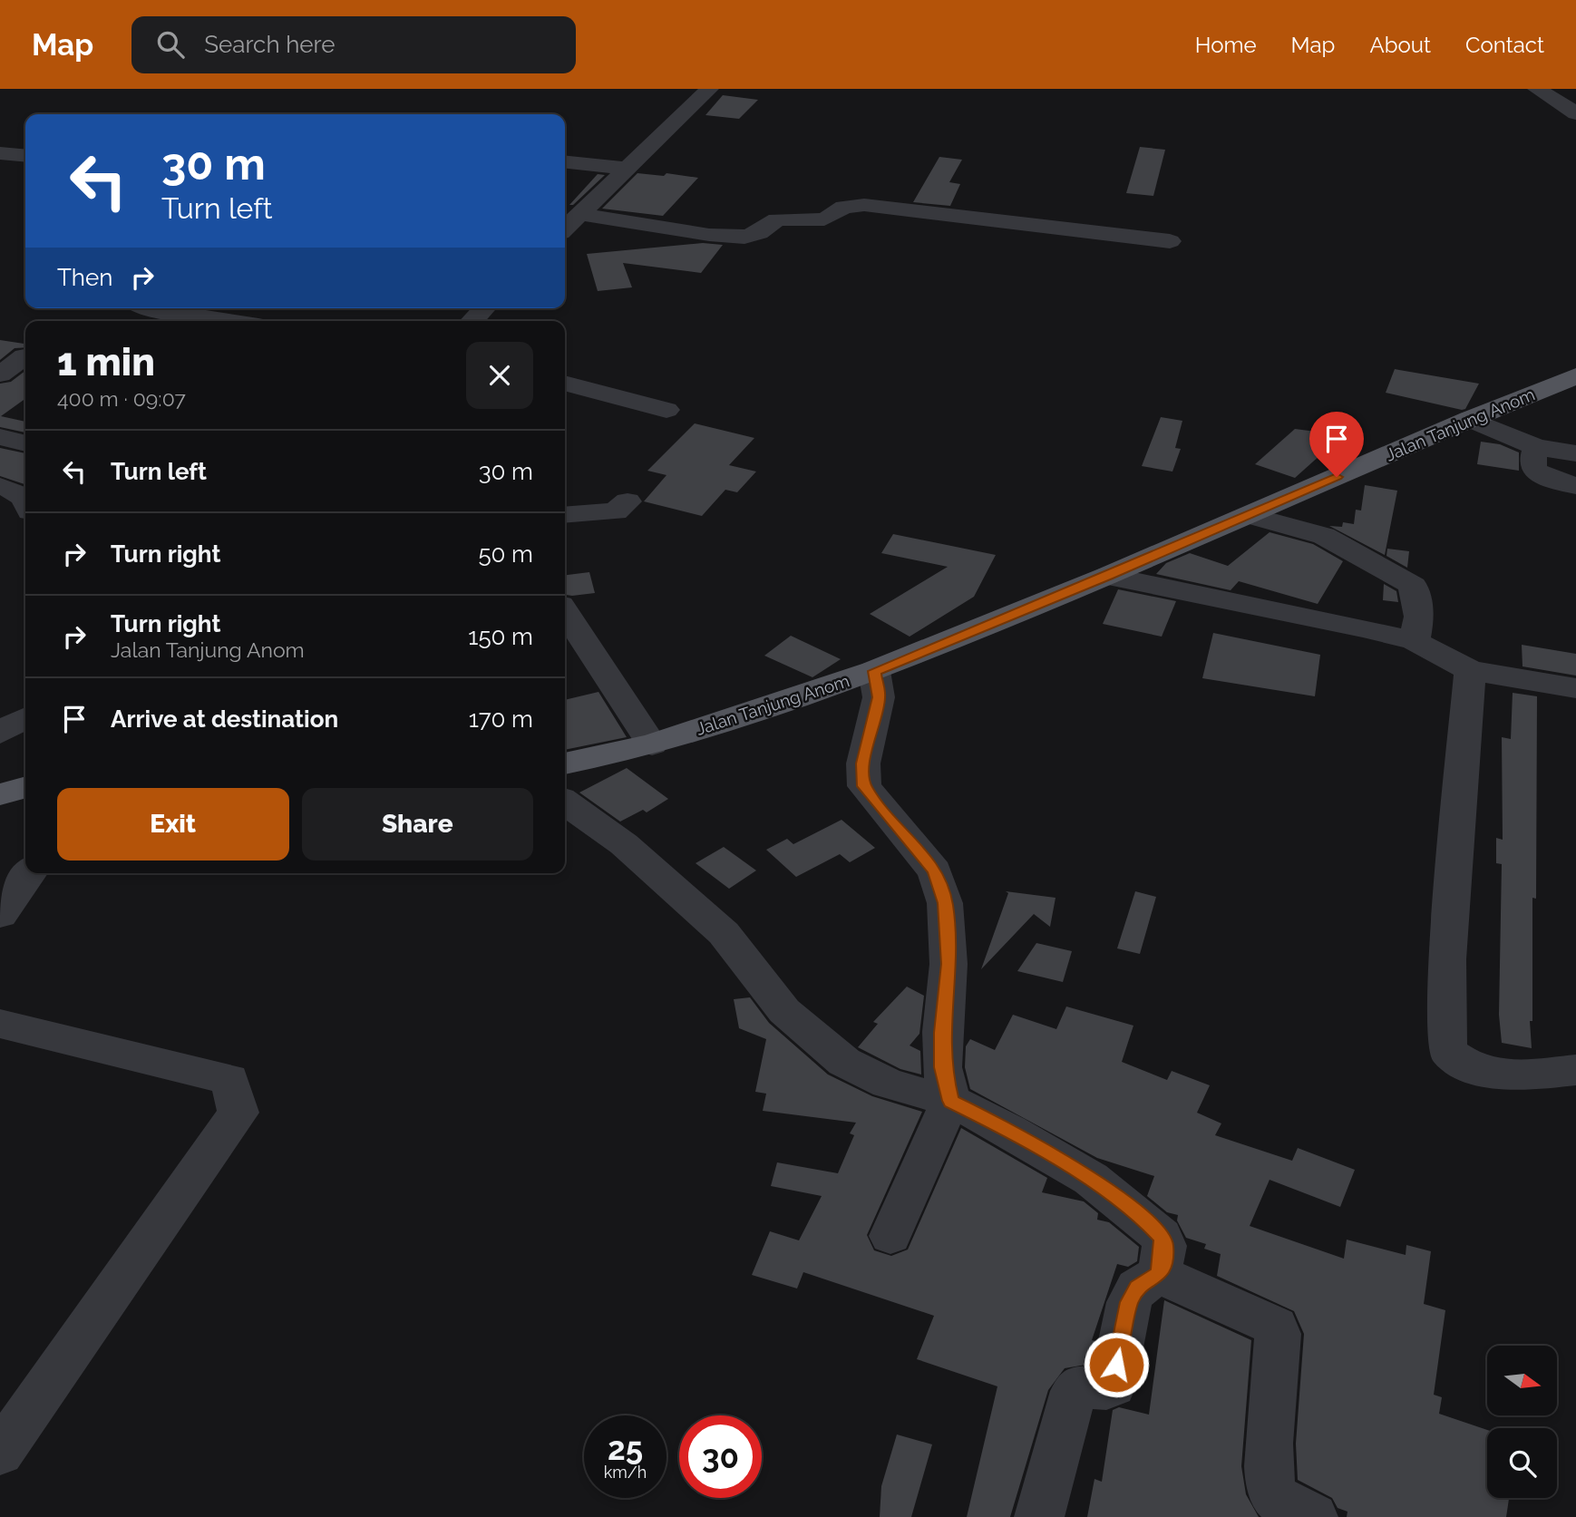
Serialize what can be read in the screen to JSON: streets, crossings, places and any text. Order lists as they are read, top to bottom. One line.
{"streets":{"main road":["Jalan Tanjung Anom"]},"north":"right","page":{"header":"Map","search":"Search here","nav":["Home","Map","About","Contact"],"turn":["30 m","Turn left"],"then":"Then","heading":["1 min","400 m · 09:07"],"list":[{"name":"Turn left","value":"30 m"},{"name":"Turn right","value":"50 m"},{"name":"Turn right","note":"Jalan Tanjung Anom","value":"150 m"},{"name":"Arrive at destination","value":"170 m"}],"buttons":["Exit","Share"],"speed":"25 km/h","limit":"30"}}
